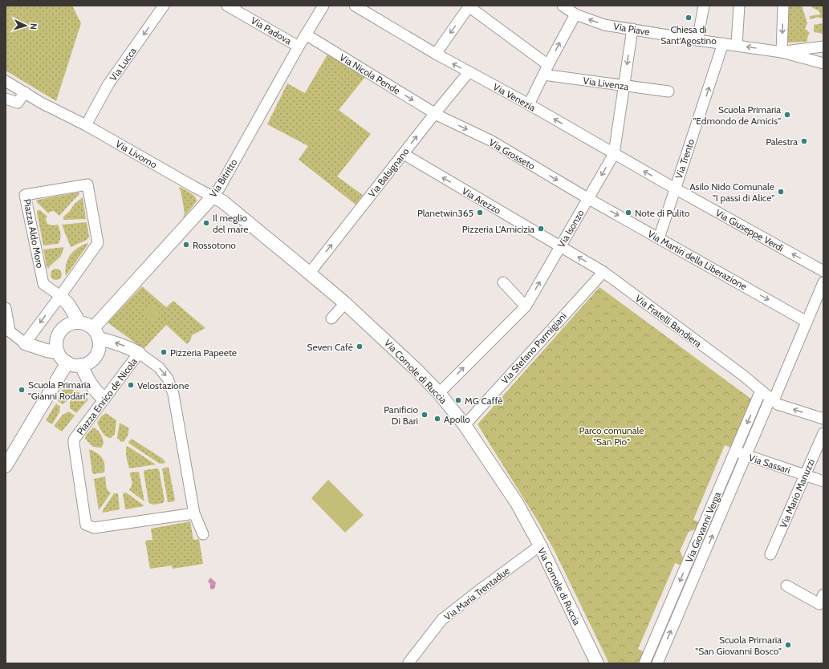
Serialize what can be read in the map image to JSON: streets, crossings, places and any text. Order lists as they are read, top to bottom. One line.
{"streets":{"main road":["Via Bitritto","Via Cornole di Ruccia"],"street":["Via Piave","Via Padova","Via Lucca","Via Nicola Pende","Via Livenza","Via Venezia","Via Livorno","Via Grosseto","Via Trento","Via Balsignano","Via Arezzo","Via Isonzo","Via Giuseppe Verdi","Piazza Aldo Moro","Via Martiri della Liberazione","Via Fratelli Bandiera","Via Stefano Parmigiani","Piazza Enrico de Nicola","Via Sassari","Via Mario Manuzzi","Via Giovanni Verga","Via Maria Trentadue"]},"crossings":[["Via Piave","Via Trento"],["Via Piave","Via Isonzo"],["Via Padova","Via Bitritto"],["Via Lucca","Via Livorno"],["Via Nicola Pende","Via Grosseto"],["Via Nicola Pende","Via Balsignano"],["Via Nicola Pende","Via Bitritto"],["Via Livenza","Via Isonzo"],["Via Venezia","Via Trento"],["Via Venezia","Via Balsignano"],["Via Venezia","Via Isonzo"],["Via Venezia","Via Giuseppe Verdi"],["Via Livorno","Via Bitritto"],["Via Livorno","Via Cornole di Ruccia"],["Via Grosseto","Via Balsignano"],["Via Grosseto","Via Isonzo"],["Via Grosseto","Via Martiri della Liberazione"],["Via Trento","Via Giuseppe Verdi"],["Via Trento","Via Martiri della Liberazione"],["Via Balsignano","Via Arezzo"],["Via Balsignano","Via Cornole di Ruccia"],["Via Bitritto","Via Cornole di Ruccia"],["Via Arezzo","Via Isonzo"],["Via Arezzo","Via Fratelli Bandiera"],["Via Isonzo","Via Martiri della Liberazione"],["Via Isonzo","Via Fratelli Bandiera"],["Via Isonzo","Via Cornole di Ruccia"],["Via Martiri della Liberazione","Via Giovanni Verga"],["Via Fratelli Bandiera","Via Stefano Parmigiani"],["Via Fratelli Bandiera","Via Giovanni Verga"],["Via Stefano Parmigiani","Via Cornole di Ruccia"],["Via Cornole di Ruccia","Via Maria Trentadue"],["Via Sassari","Via Mario Manuzzi"],["Via Sassari","Via Giovanni Verga"]],"one_way":["Via Piave","Via Lucca","Via Nicola Pende","Via Venezia","Via Grosseto","Via Trento","Via Balsignano","Via Arezzo","Via Giuseppe Verdi","Via Martiri della Liberazione"],"parks":["Parco comunale \"San Pio\""],"places":["Chiesa di Sant'Agostino","Scuola Primaria \"Edmondo de Amicis\"","Palestra","Asilo Nido Comunale \"I passi di Alice\"","Planetwin365","Note di Pulito","Il meglio del mare","Pizzeria L'Amicizia","Rossotono","Seven Cafè","Pizzeria Papeete","Velostazione","Scuola Primaria \"Gianni Rodari\"","MG Caffè","Panificio Di Bari","Apollo","Scuola Primaria \"San Giovanni Bosco\""],"north":"right"}
